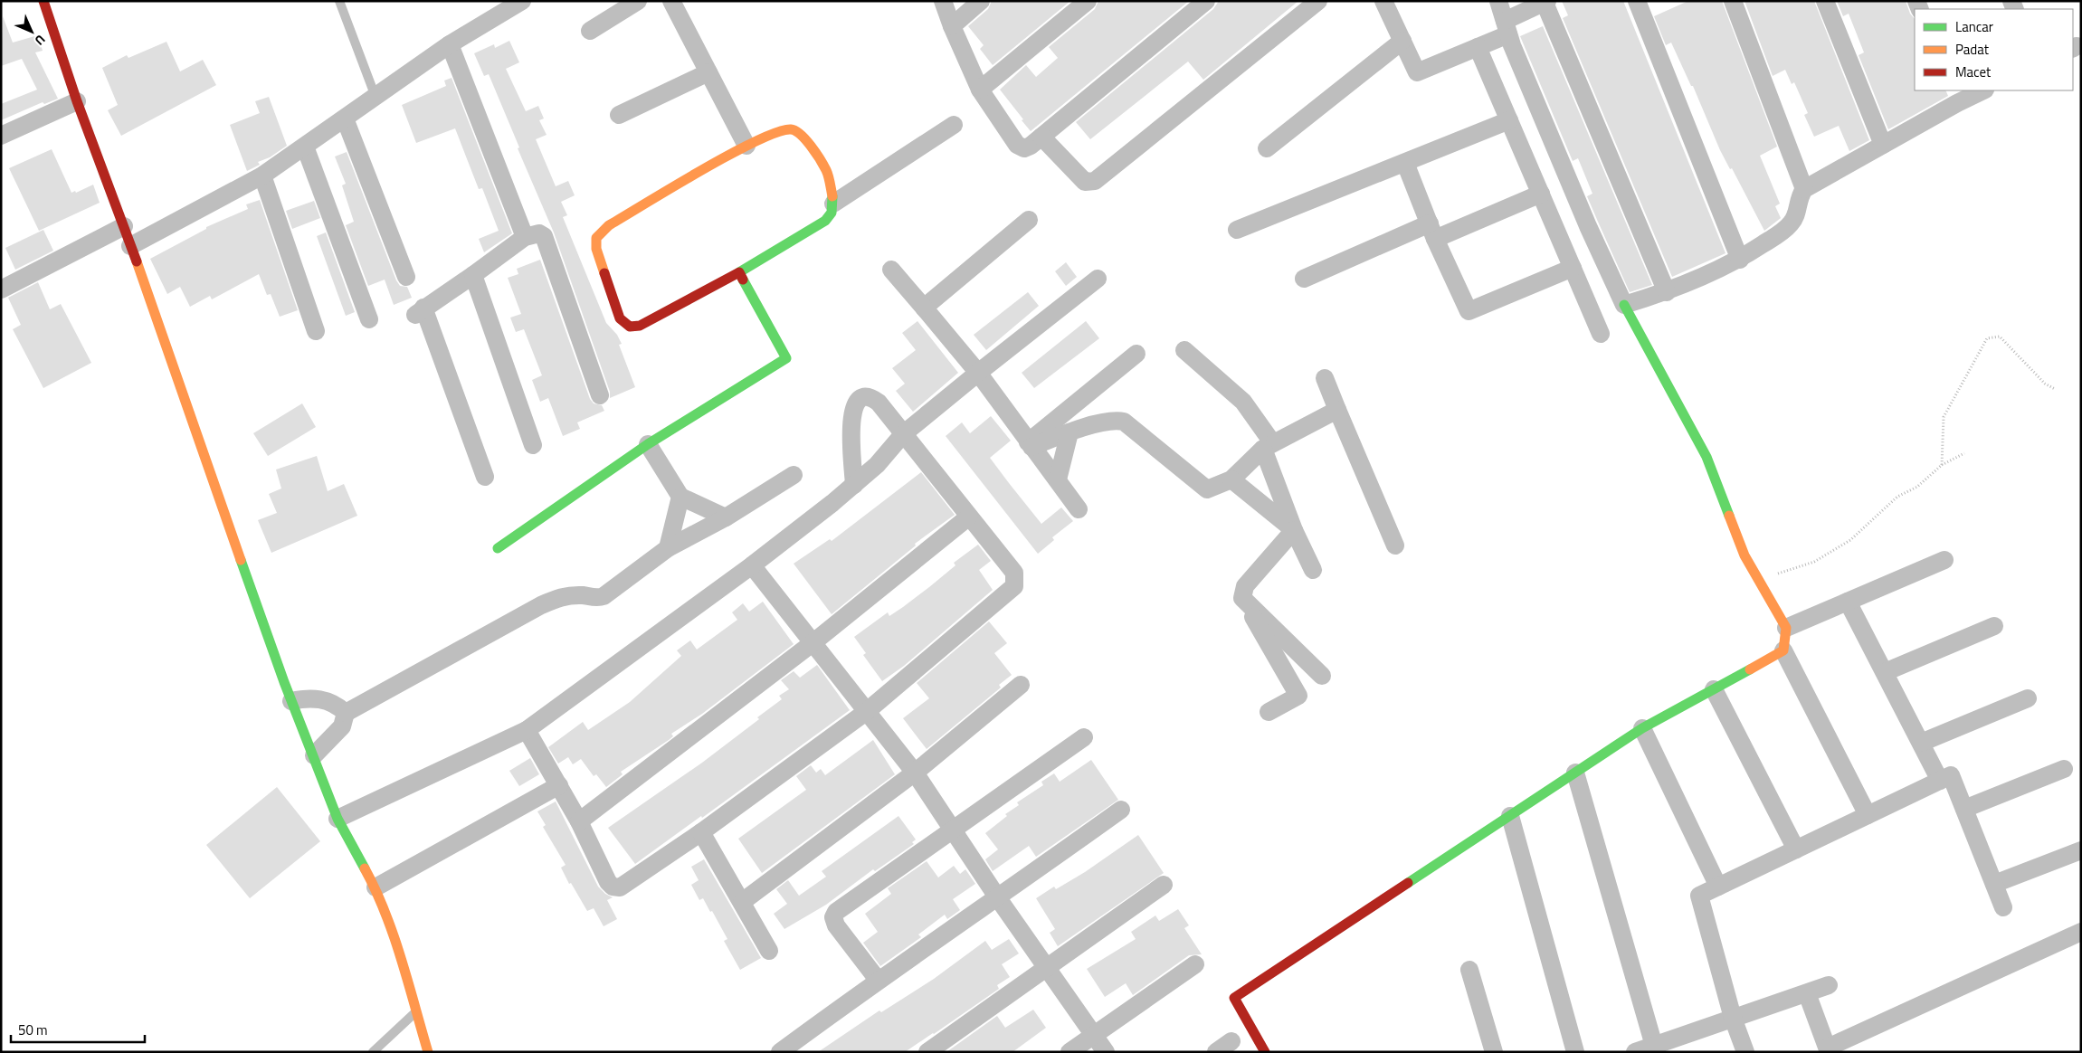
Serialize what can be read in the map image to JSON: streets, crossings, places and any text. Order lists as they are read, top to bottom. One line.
{"legend":["Lancar","Padat","Macet"],"scale_bar":"50 m","north":"bottom right"}
